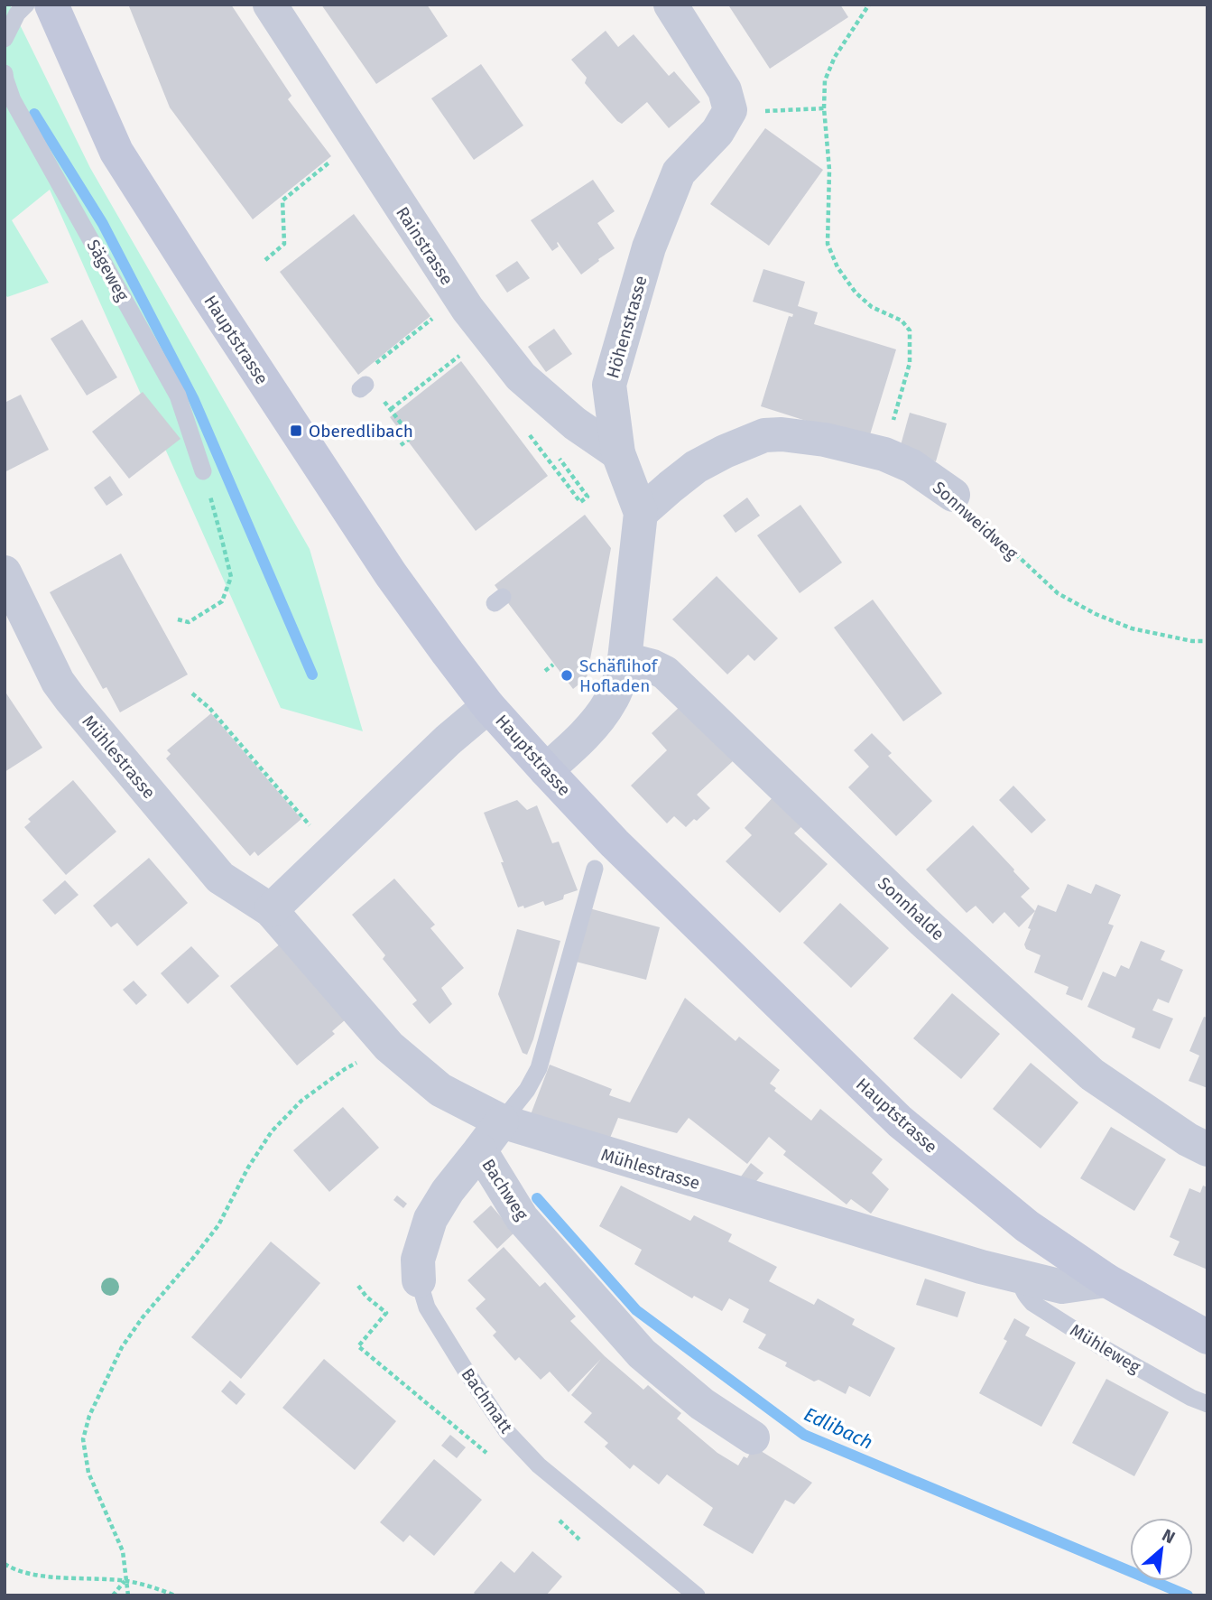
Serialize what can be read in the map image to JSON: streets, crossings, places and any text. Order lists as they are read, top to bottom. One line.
{"streets":{"street":["Rainstrasse","Höhenstrasse","Hauptstrasse","Sonnweidweg","Mühlestrasse","Sonnhalde","Bachweg","Bachmatt"],"lane":["Sägeweg","Mühleweg"]},"crossings":[["Rainstrasse","Höhenstrasse"],["Höhenstrasse","Hauptstrasse"],["Höhenstrasse","Sonnweidweg"],["Höhenstrasse","Sonnhalde"],["Hauptstrasse","Mühlestrasse"],["Mühlestrasse","Bachweg"],["Mühlestrasse","Mühleweg"],["Bachweg","Bachmatt"]],"water":["Edlibach"],"places":{"transit":["Oberedlibach"],"other":["Schäflihof Hofladen"]},"north":"top right"}
